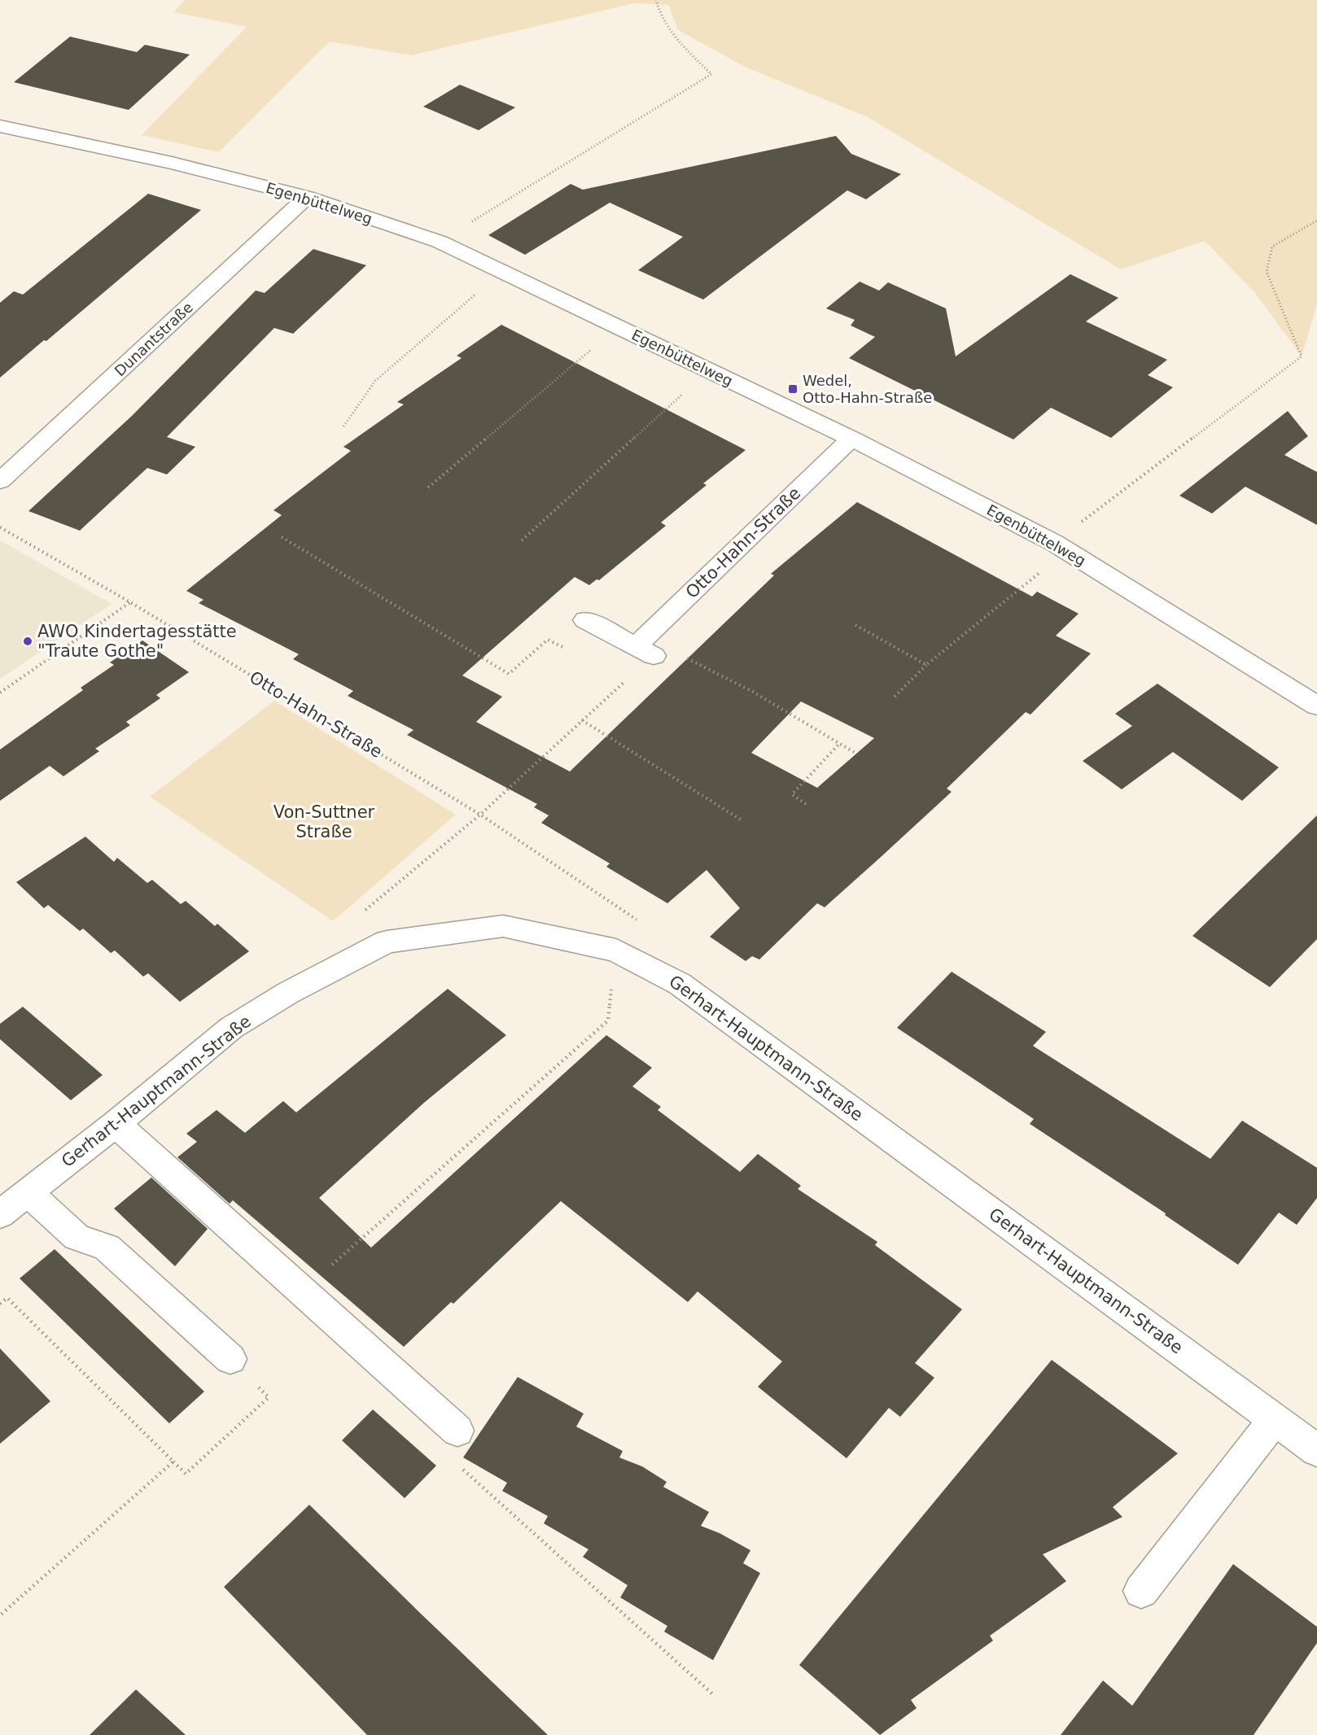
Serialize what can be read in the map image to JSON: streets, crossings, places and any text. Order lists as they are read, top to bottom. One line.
{"streets":{"street":["Egenbüttelweg","Dunantstraße","Otto-Hahn-Straße","Gerhart-Hauptmann-Straße"]},"crossings":[["Egenbüttelweg","Dunantstraße"],["Egenbüttelweg","Otto-Hahn-Straße"]],"parks":["Von-Suttner Straße"],"places":{"transit":["Wedel, Otto-Hahn-Straße"],"other":["AWO Kindertagesstätte \"Traute Gothe\""]}}
